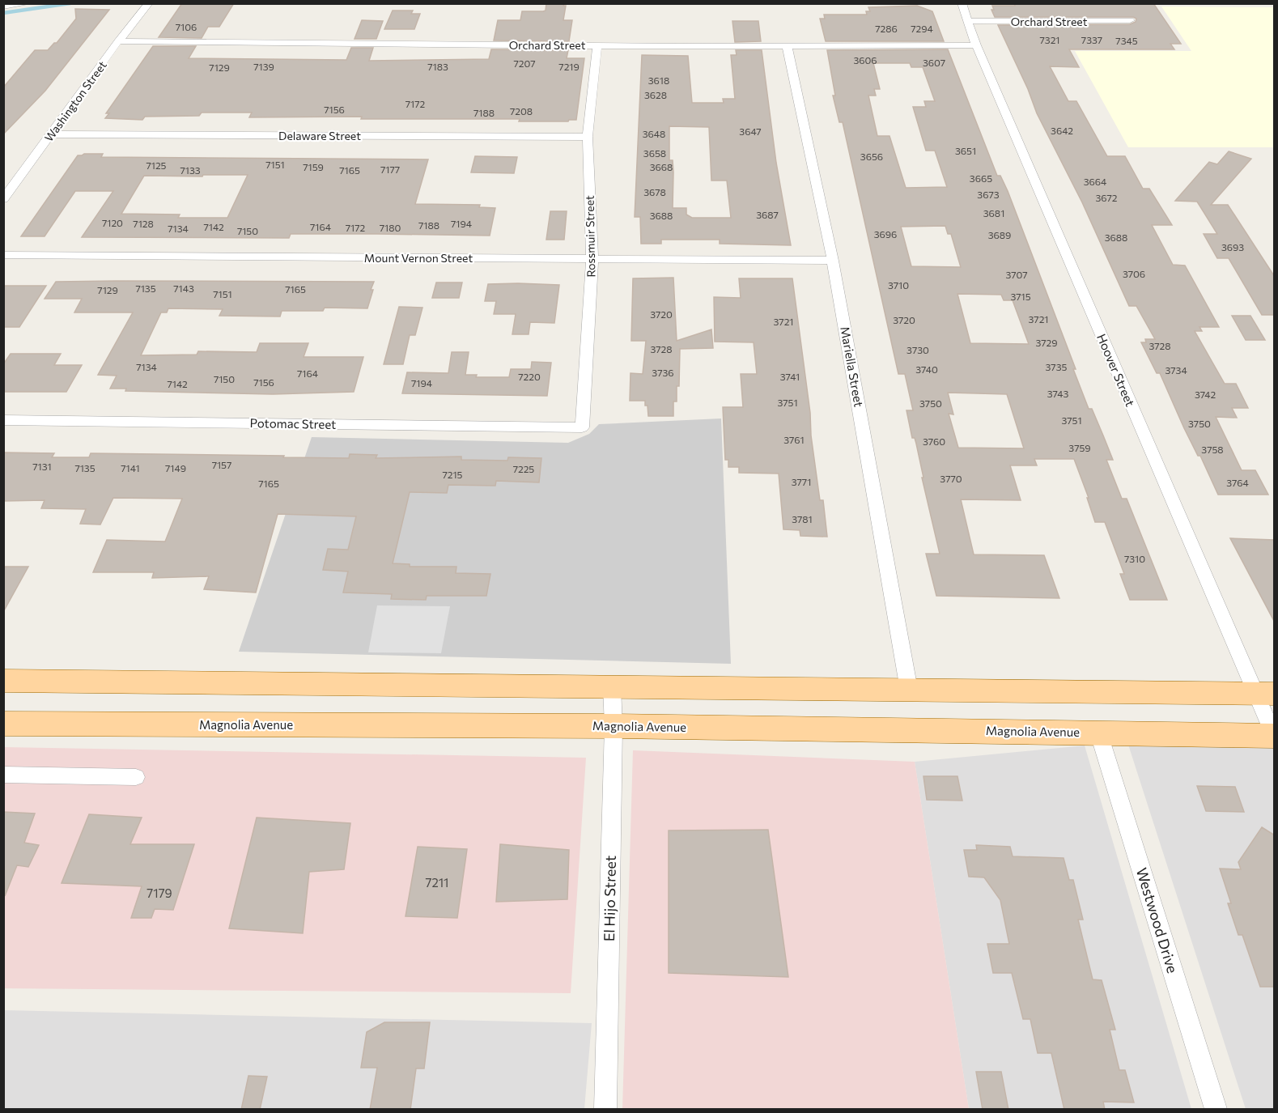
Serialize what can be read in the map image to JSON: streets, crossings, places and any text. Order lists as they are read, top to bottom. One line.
{"streets":{"main road":["Magnolia Avenue"],"street":["Orchard Street","Washington Street","Delaware Street","Rossmuir Street","Mount Vernon Street","Mariella Street","Hoover Street","Potomac Street","El Hijo Street","Westwood Drive"]},"crossings":[["Orchard Street","Washington Street"],["Orchard Street","Rossmuir Street"],["Orchard Street","Mariella Street"],["Orchard Street","Hoover Street"],["Washington Street","Delaware Street"],["Delaware Street","Rossmuir Street"],["Rossmuir Street","Mount Vernon Street"],["Rossmuir Street","Potomac Street"],["Mount Vernon Street","Mariella Street"],["Hoover Street","Magnolia Avenue"],["Magnolia Avenue","El Hijo Street"],["Magnolia Avenue","Westwood Drive"]],"house_numbers":["7106","7286","7294","7321","7337","7345","3606","3607","7207","7139","7183","7219","7129","3618","3628","7172","7156","7208","7188","3642","3647","3648","3651","3658","3656","7151","7125","7159","3668","7177","7133","7165","3665","3664","3678","3673","3672","3681","3687","3688","7120","7128","7194","7188","7142","7164","7172","7180","7134","7150","3696","3689","3688","3693","3706","3707","3710","7135","7143","7165","7129","7151","3715","3720","3721","3720","3721","3729","3728","3728","3730","7134","3735","3740","3734","3736","7164","7220","3741","7150","7156","7194","7142","3743","3742","3751","3750","3751","3750","3761","3760","3759","3758","7157","7131","7135","7141","7149","7225","7215","3770","3771","3764","7165","3781","7310","7211","7179"]}
